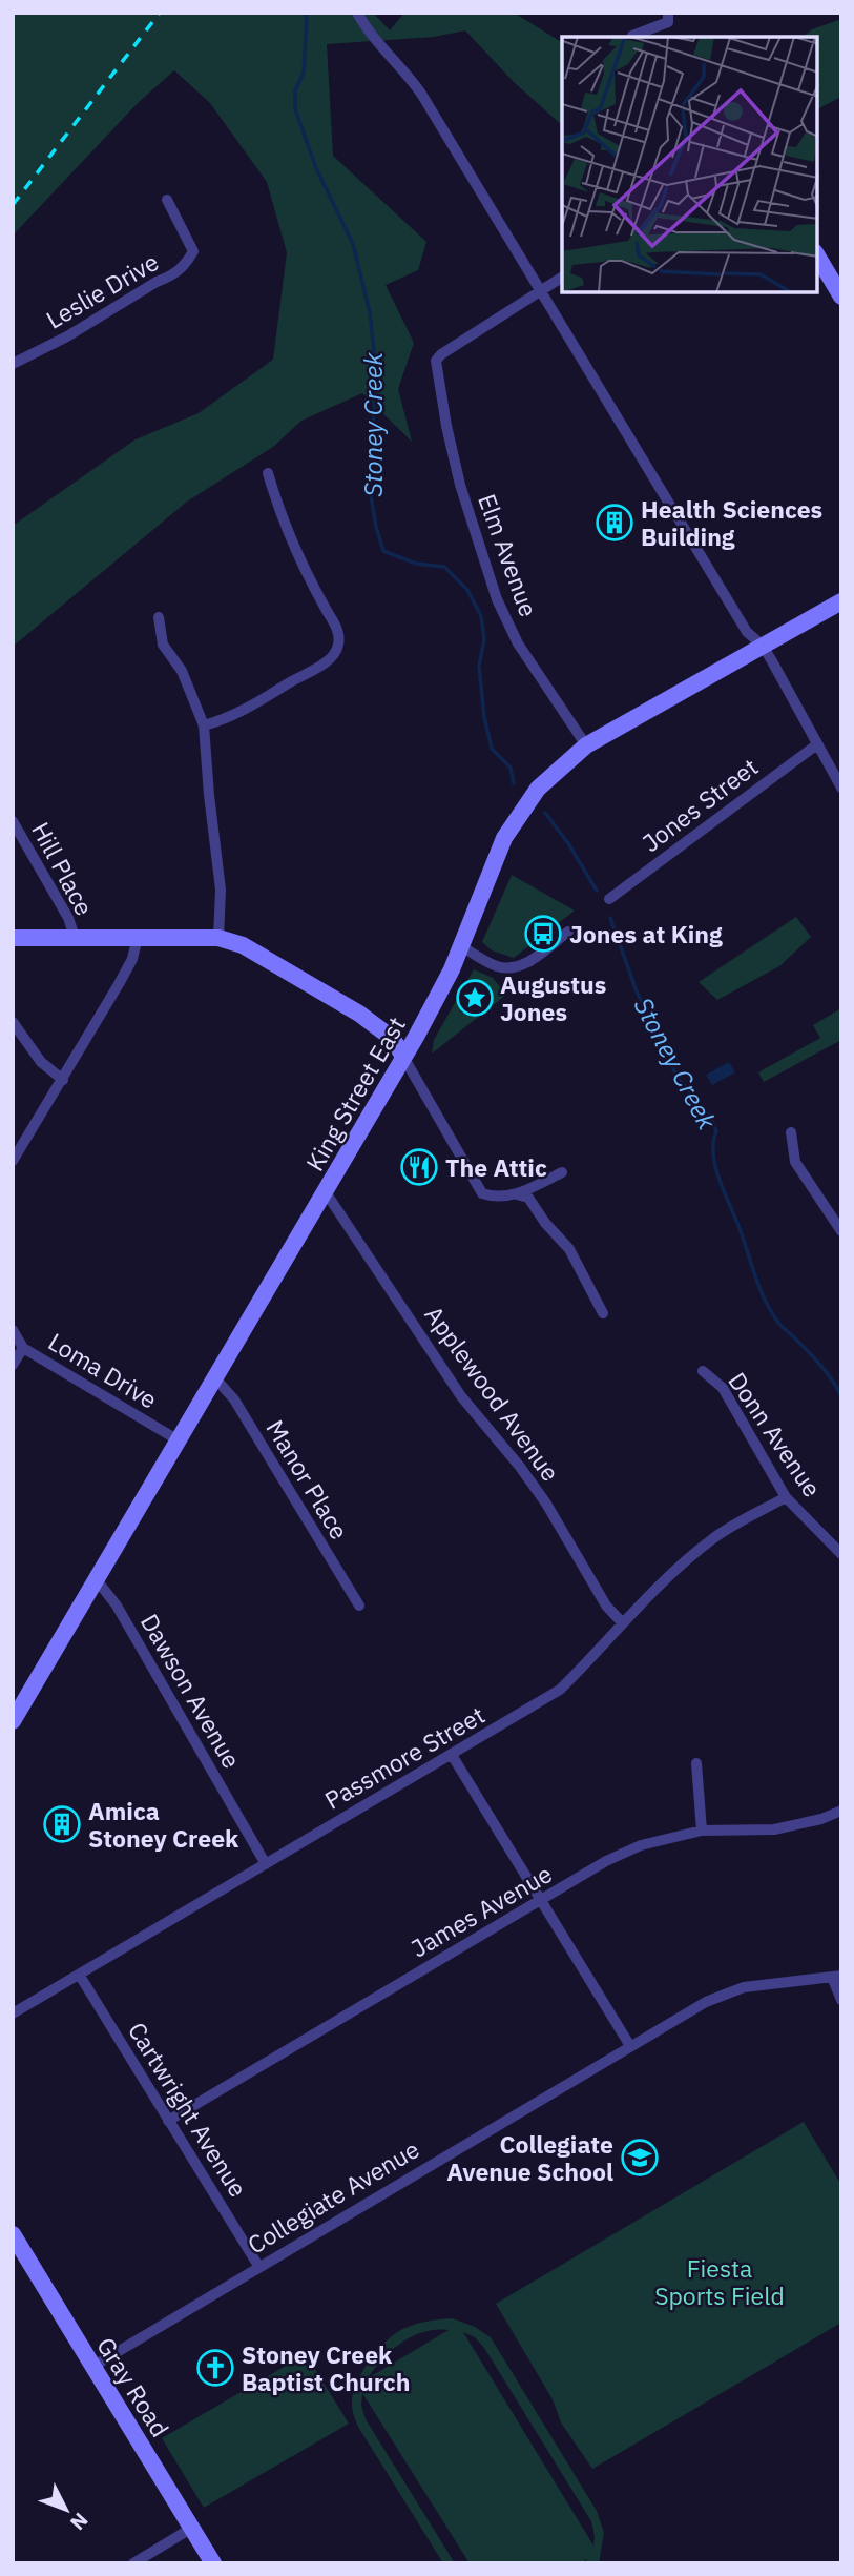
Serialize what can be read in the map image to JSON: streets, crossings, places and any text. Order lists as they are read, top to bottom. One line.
{"streets":{"main road":["King Street East","Gray Road"],"street":["Leslie Drive","Elm Avenue","Jones Street","Hill Place","Loma Drive","Applewood Avenue","Donn Avenue","Manor Place","Dawson Avenue","Passmore Street","James Avenue","Cartwright Avenue","Collegiate Avenue"]},"crossings":[["Elm Avenue","King Street East"],["King Street East","Loma Drive"],["King Street East","Applewood Avenue"],["King Street East","Manor Place"],["King Street East","Dawson Avenue"],["Applewood Avenue","Passmore Street"],["Donn Avenue","Passmore Street"],["Dawson Avenue","Passmore Street"],["Passmore Street","Cartwright Avenue"],["James Avenue","Cartwright Avenue"],["Cartwright Avenue","Collegiate Avenue"],["Collegiate Avenue","Gray Road"]],"water":["Stoney Creek"],"parks":["Fiesta Sports Field"],"places":{"building":["Health Sciences Building","Amica Stoney Creek"],"bus stop":["Jones at King"],"place":["Augustus Jones"],"restaurant":["The Attic"],"school or university":["Collegiate Avenue School"],"church":["Stoney Creek Baptist Church"]},"north":"bottom right"}
